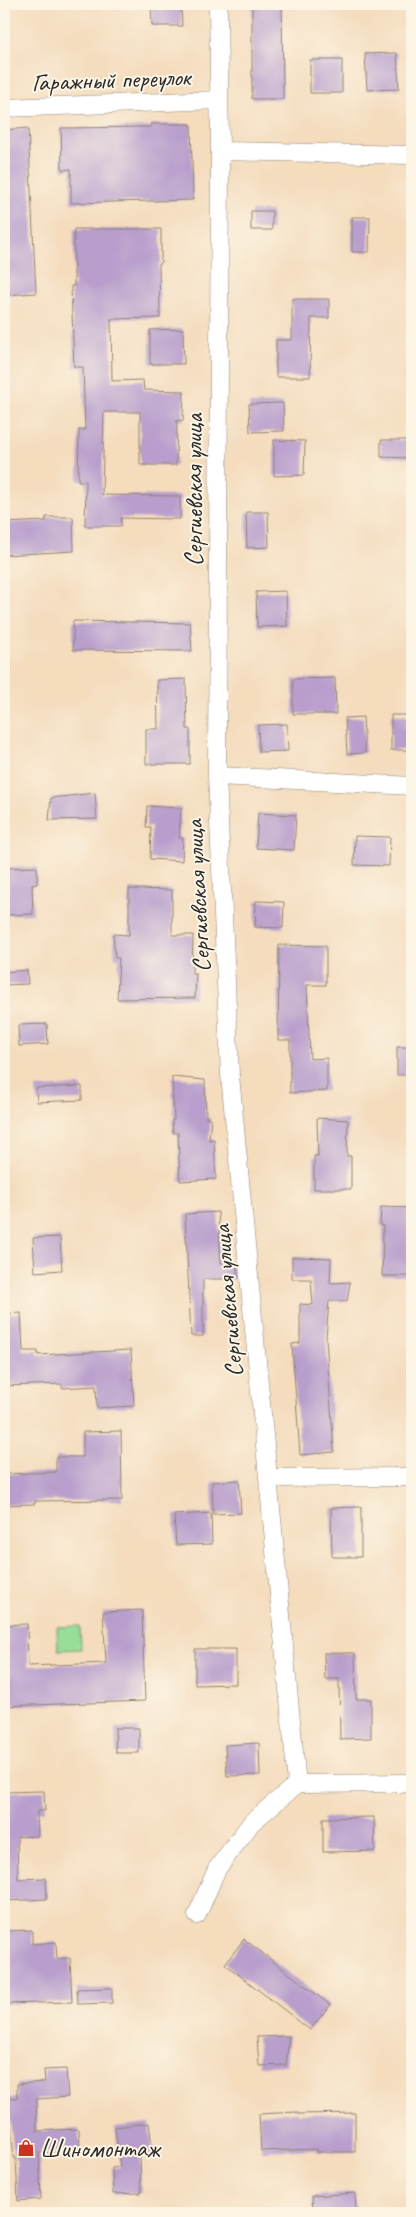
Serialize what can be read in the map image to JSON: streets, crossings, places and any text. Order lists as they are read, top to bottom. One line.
{"streets":{"street":["Гаражный переулок","Сергиевская улица"]},"crossings":[["Гаражный переулок","Сергиевская улица"]],"places":{"shop":["Шиномонтаж"]}}
